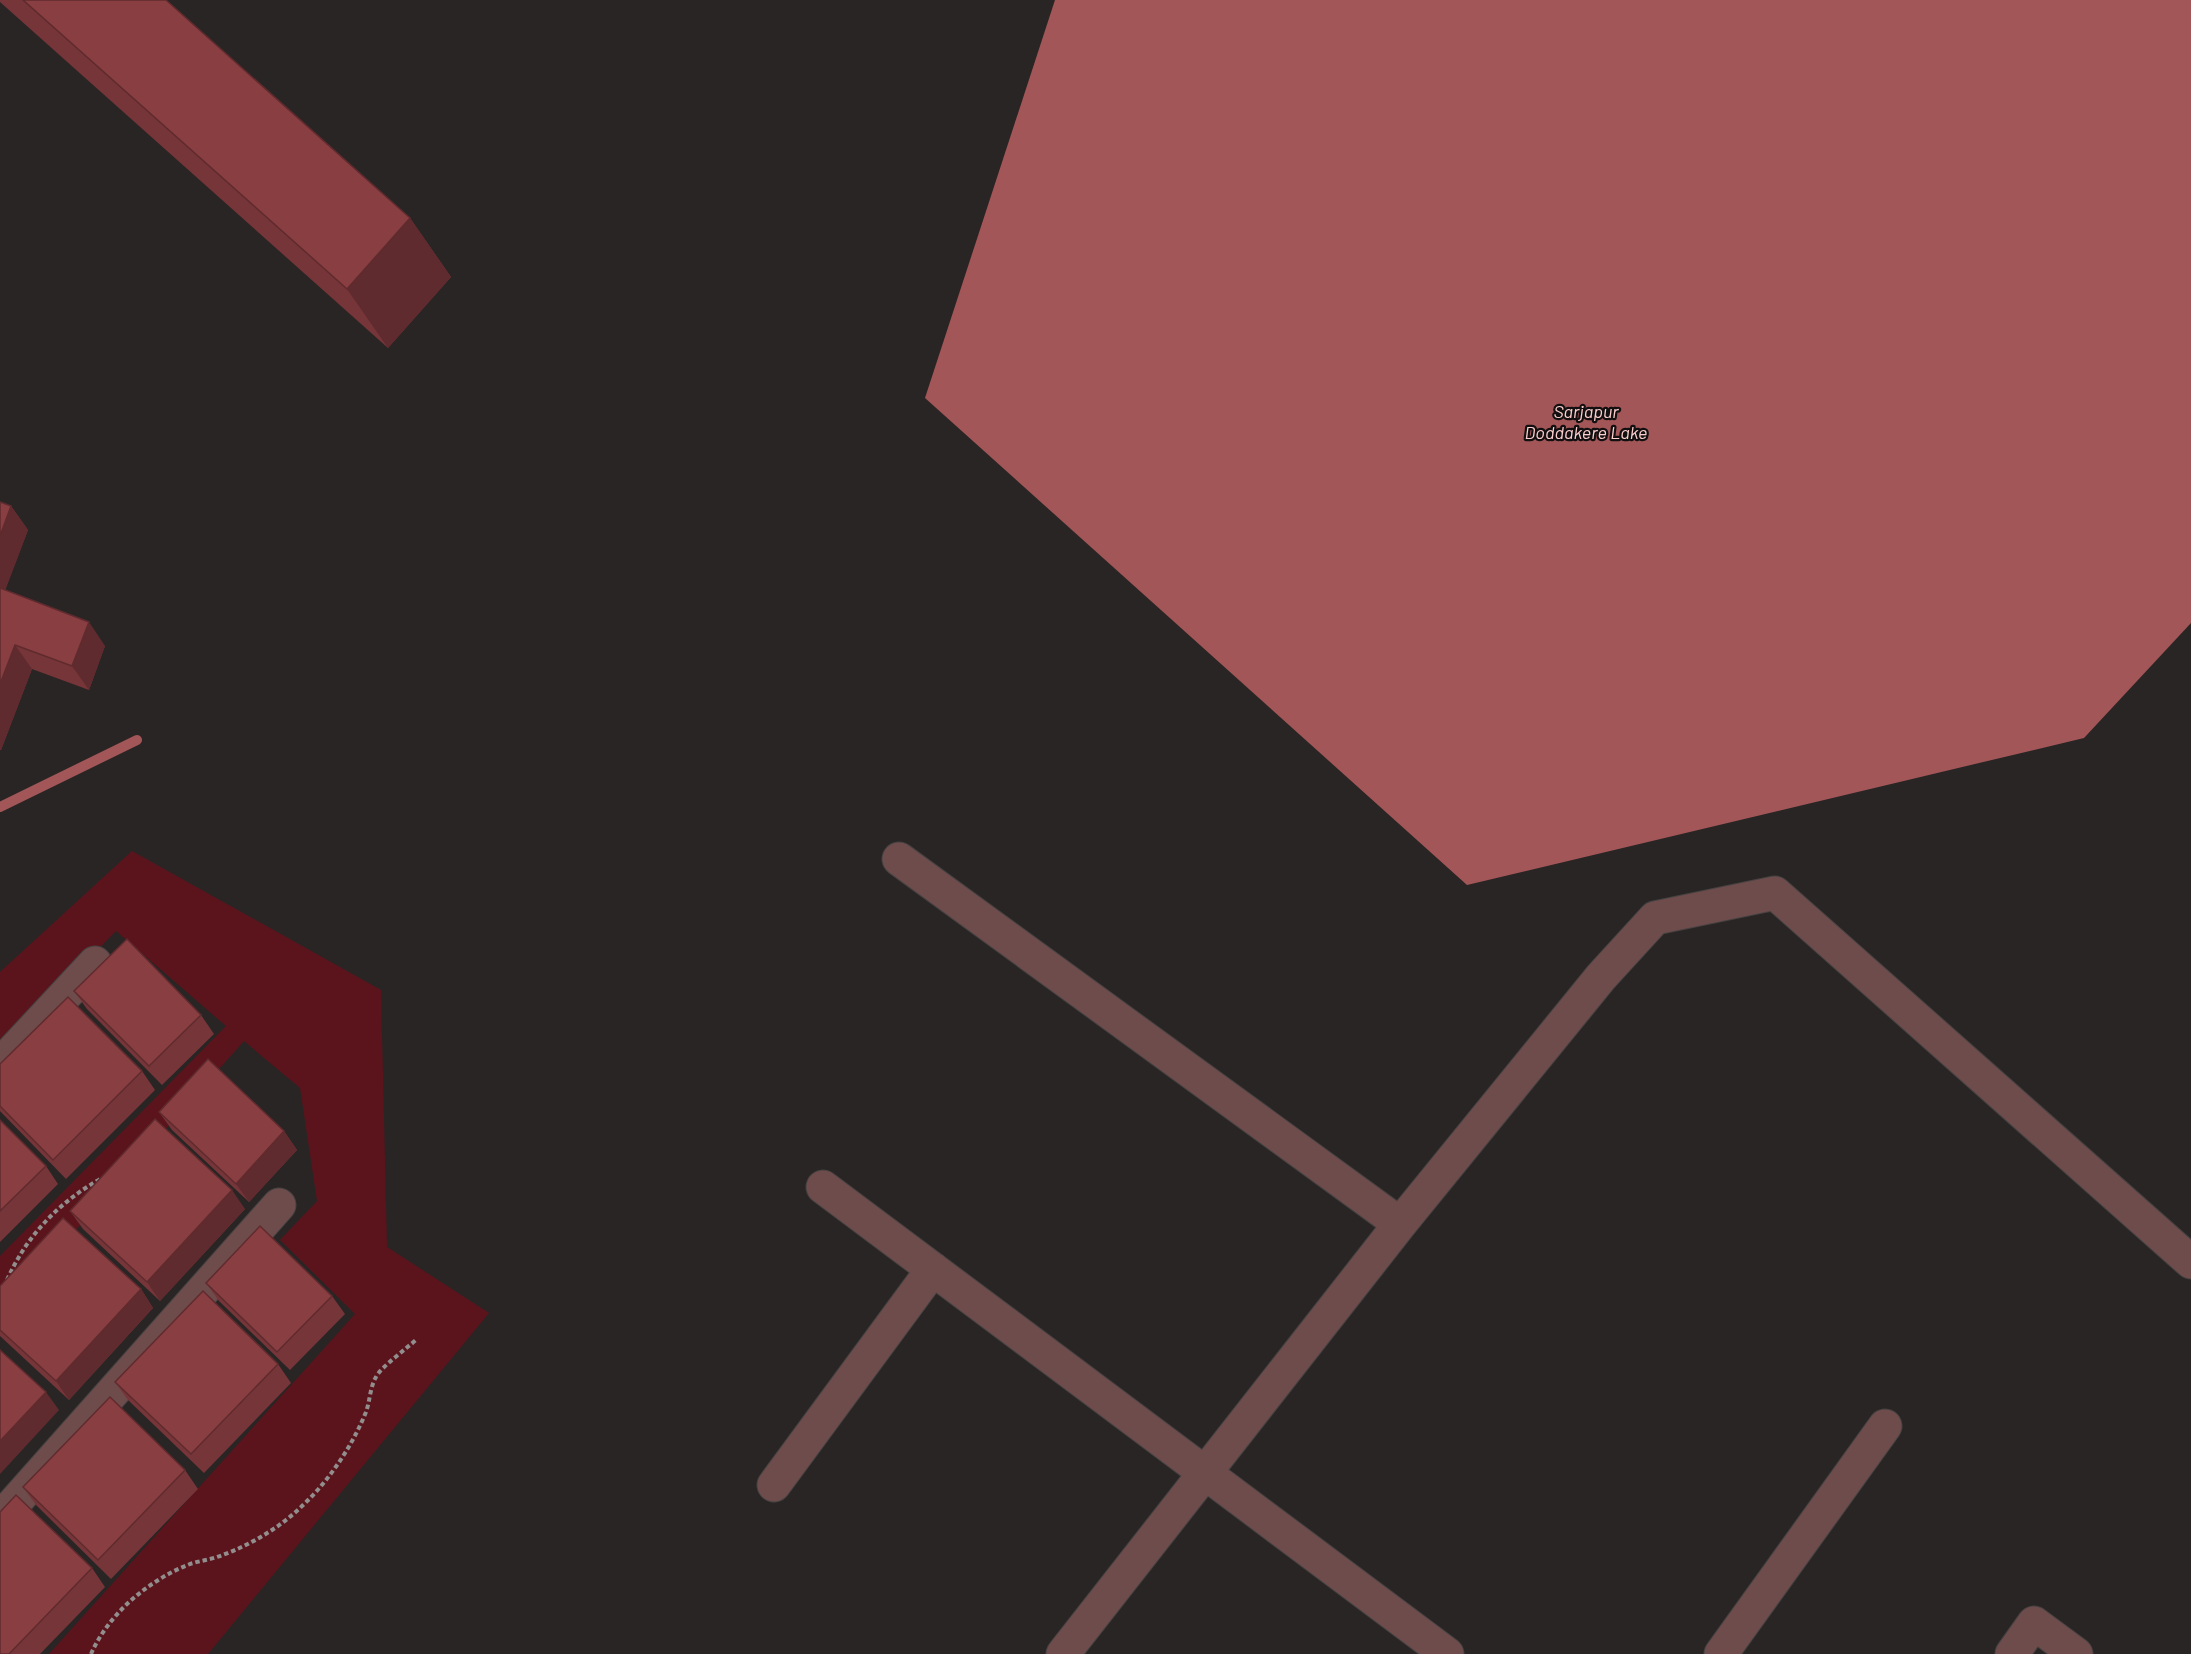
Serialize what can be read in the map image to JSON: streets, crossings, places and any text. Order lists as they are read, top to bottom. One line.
{"water":["Sarjapur Doddakere Lake"]}
